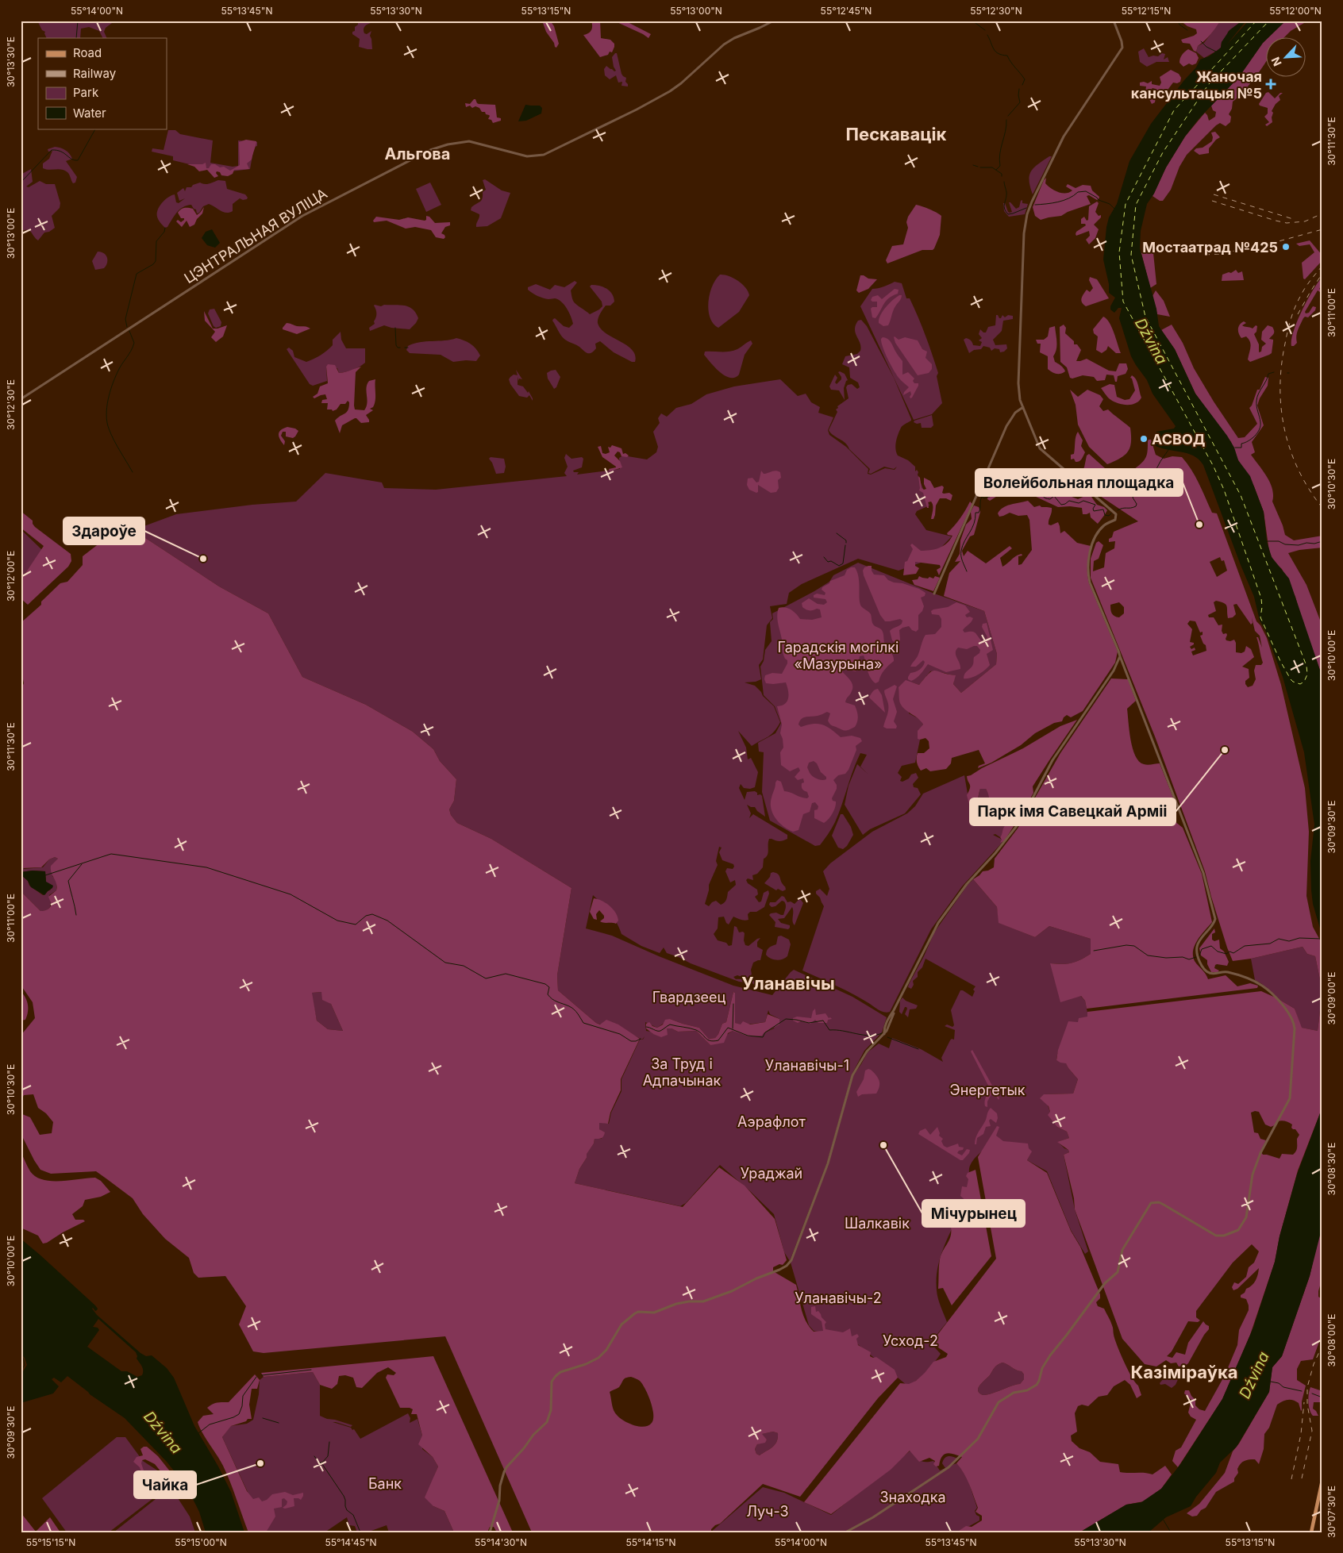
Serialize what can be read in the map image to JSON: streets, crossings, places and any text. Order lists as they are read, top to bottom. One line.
{"streets":{"street":["ЦЭНТРАЛЬНАЯ ВУЛІЦА"]},"districts":["Пескавацік","Альгова","Уланавічы","Казіміраўка"],"water":["Dźvina"],"parks":["Гарадскія могілкі «Мазурына»","Гвардзеец","За Труд і Адпачынак","Уланавічы-1","Энергетык","Аэрафлот","Ураджай","Шалкавік","Уланавічы-2","Усход-2","Банк","Знаходка","Луч-3"],"places":{"health":["Жаночая кансультацыя №5"],"other":["Мостаатрад №425","АСВОД","Волейбольная площадка","Здароўе","Парк імя Савецкай Арміі","Мічурынец","Чайка"]},"legend":["Road","Railway","Park","Water"],"north":"bottom left","coordinates":["55°14'00\"N","55°13'45\"N","55°13'30\"N","55°13'15\"N","55°13'00\"N","55°12'45\"N","55°12'30\"N","55°12'15\"N","55°12'00\"N","30°13'30\"E","30°11'30\"E","30°13'00\"E","30°11'00\"E","30°12'30\"E","30°10'30\"E","30°12'00\"E","30°10'00\"E","30°09'30\"E","30°09'00\"E","30°08'30\"E","30°08'00\"E","30°07'30\"E","55°15'15\"N","55°15'00\"N","55°14'45\"N","55°14'30\"N","55°14'15\"N"]}
